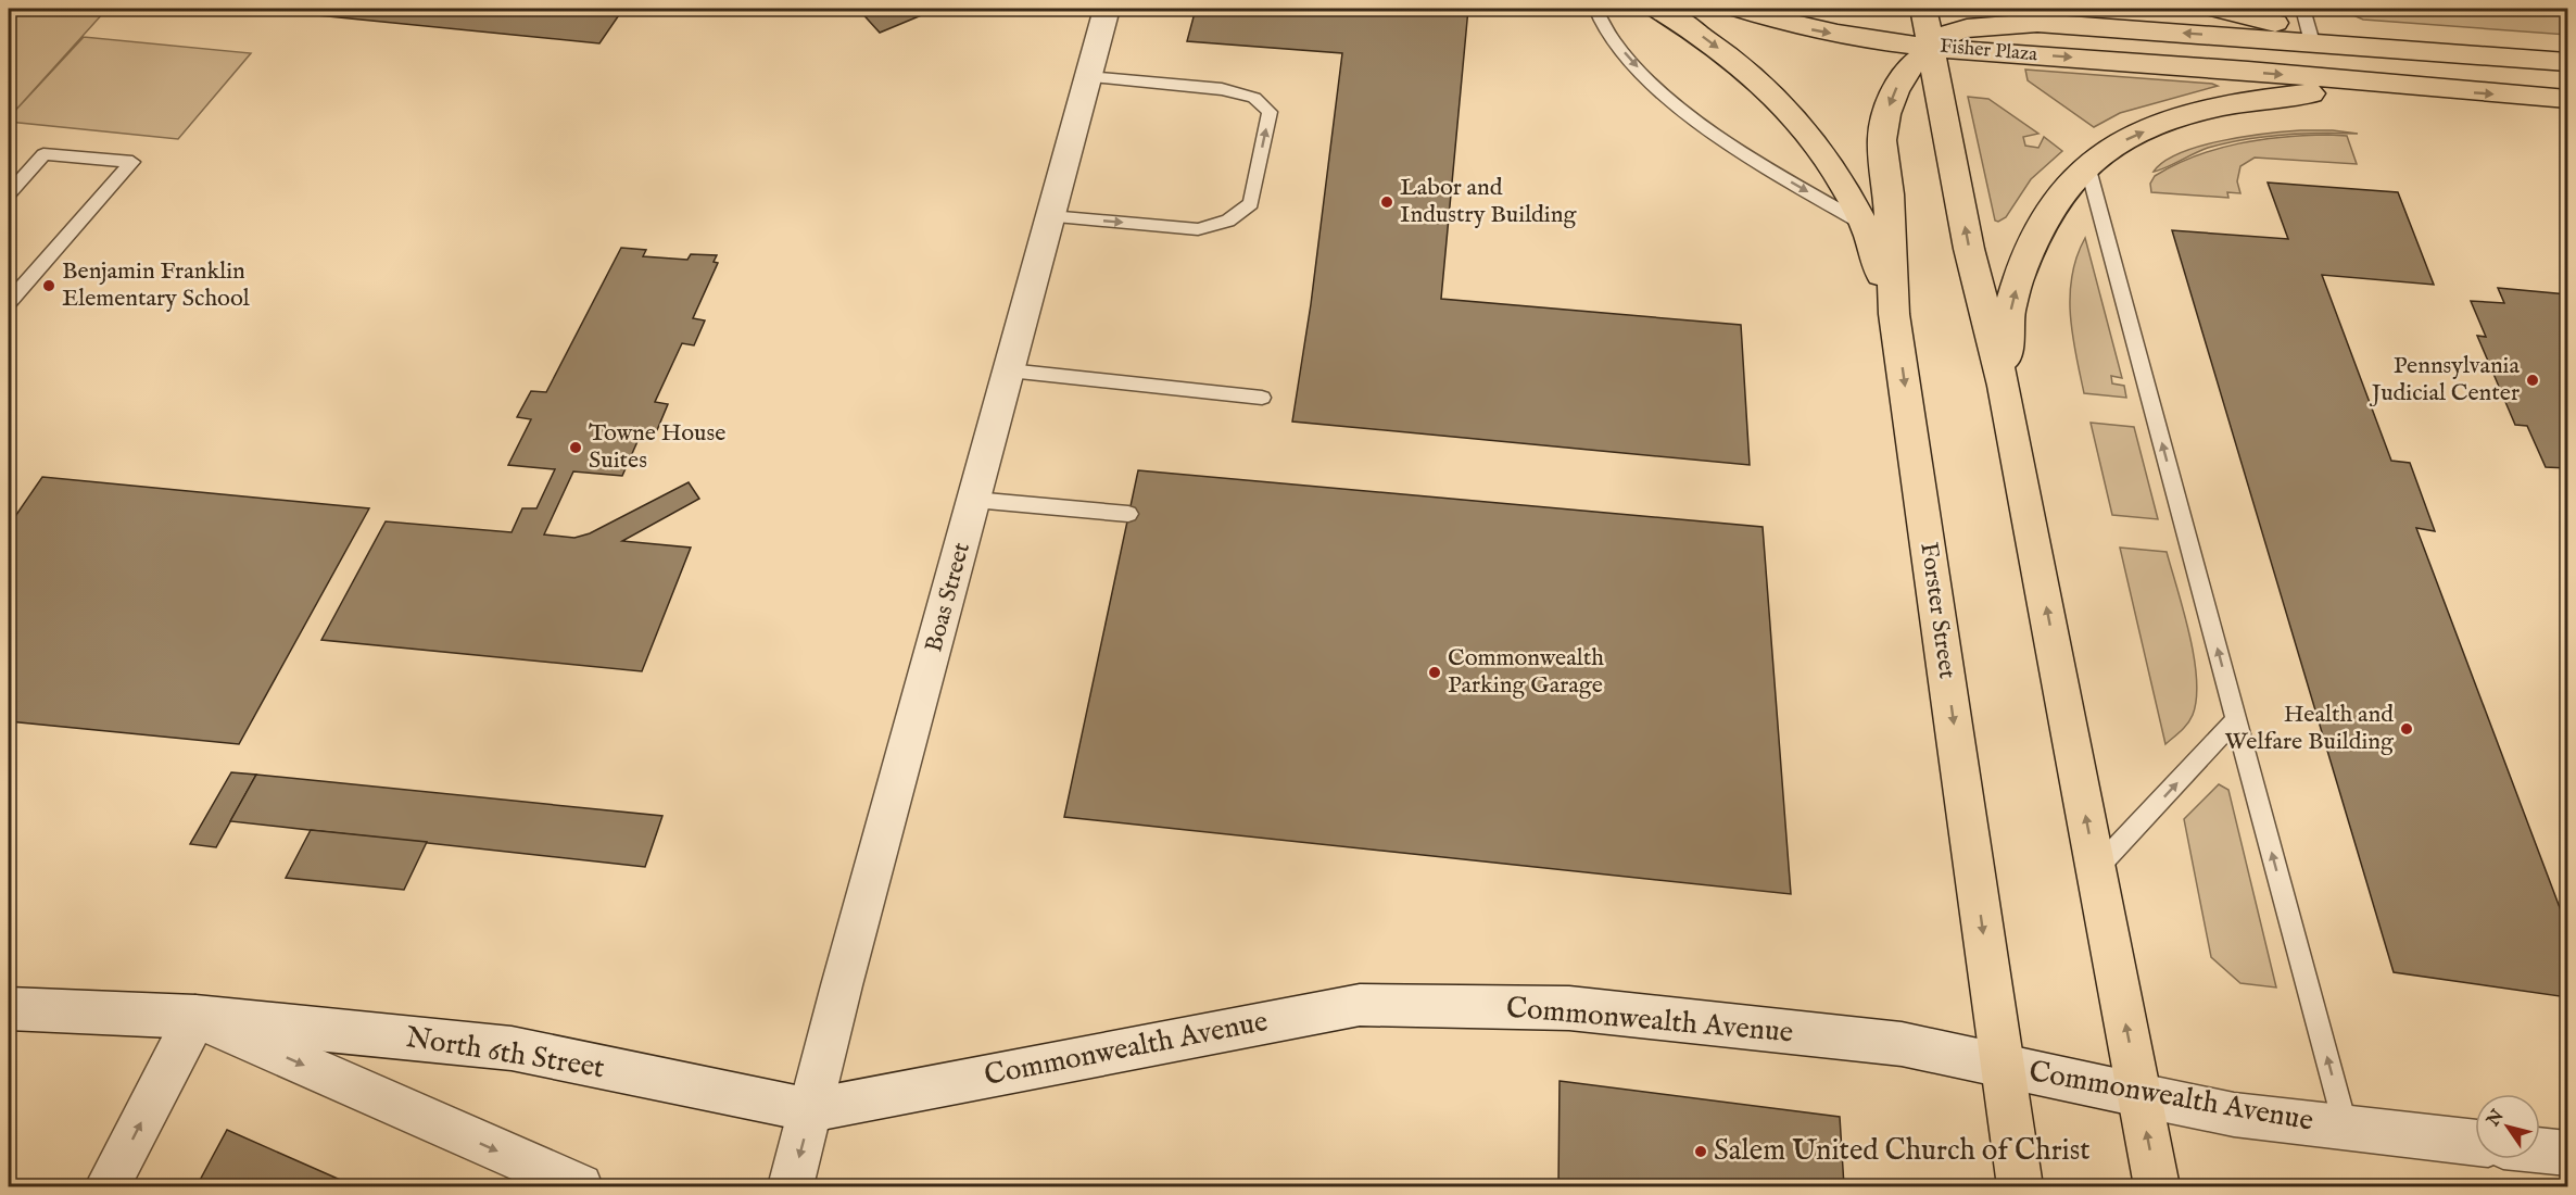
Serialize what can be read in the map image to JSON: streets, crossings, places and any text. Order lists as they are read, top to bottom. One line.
{"streets":{"main road":["Fisher Plaza","Forster Street"],"street":["Boas Street","Commonwealth Avenue","North 6th Street"]},"crossings":[["Fisher Plaza","Forster Street"],["Boas Street","Commonwealth Avenue"],["Boas Street","North 6th Street"],["Forster Street","Commonwealth Avenue"],["Commonwealth Avenue","North 6th Street"]],"places":["Labor and Industry Building","Benjamin Franklin Elementary School","Pennsylvania Judicial Center","Towne House Suites","Commonwealth Parking Garage","Health and Welfare Building","Salem United Church of Christ"],"north":"top left"}
